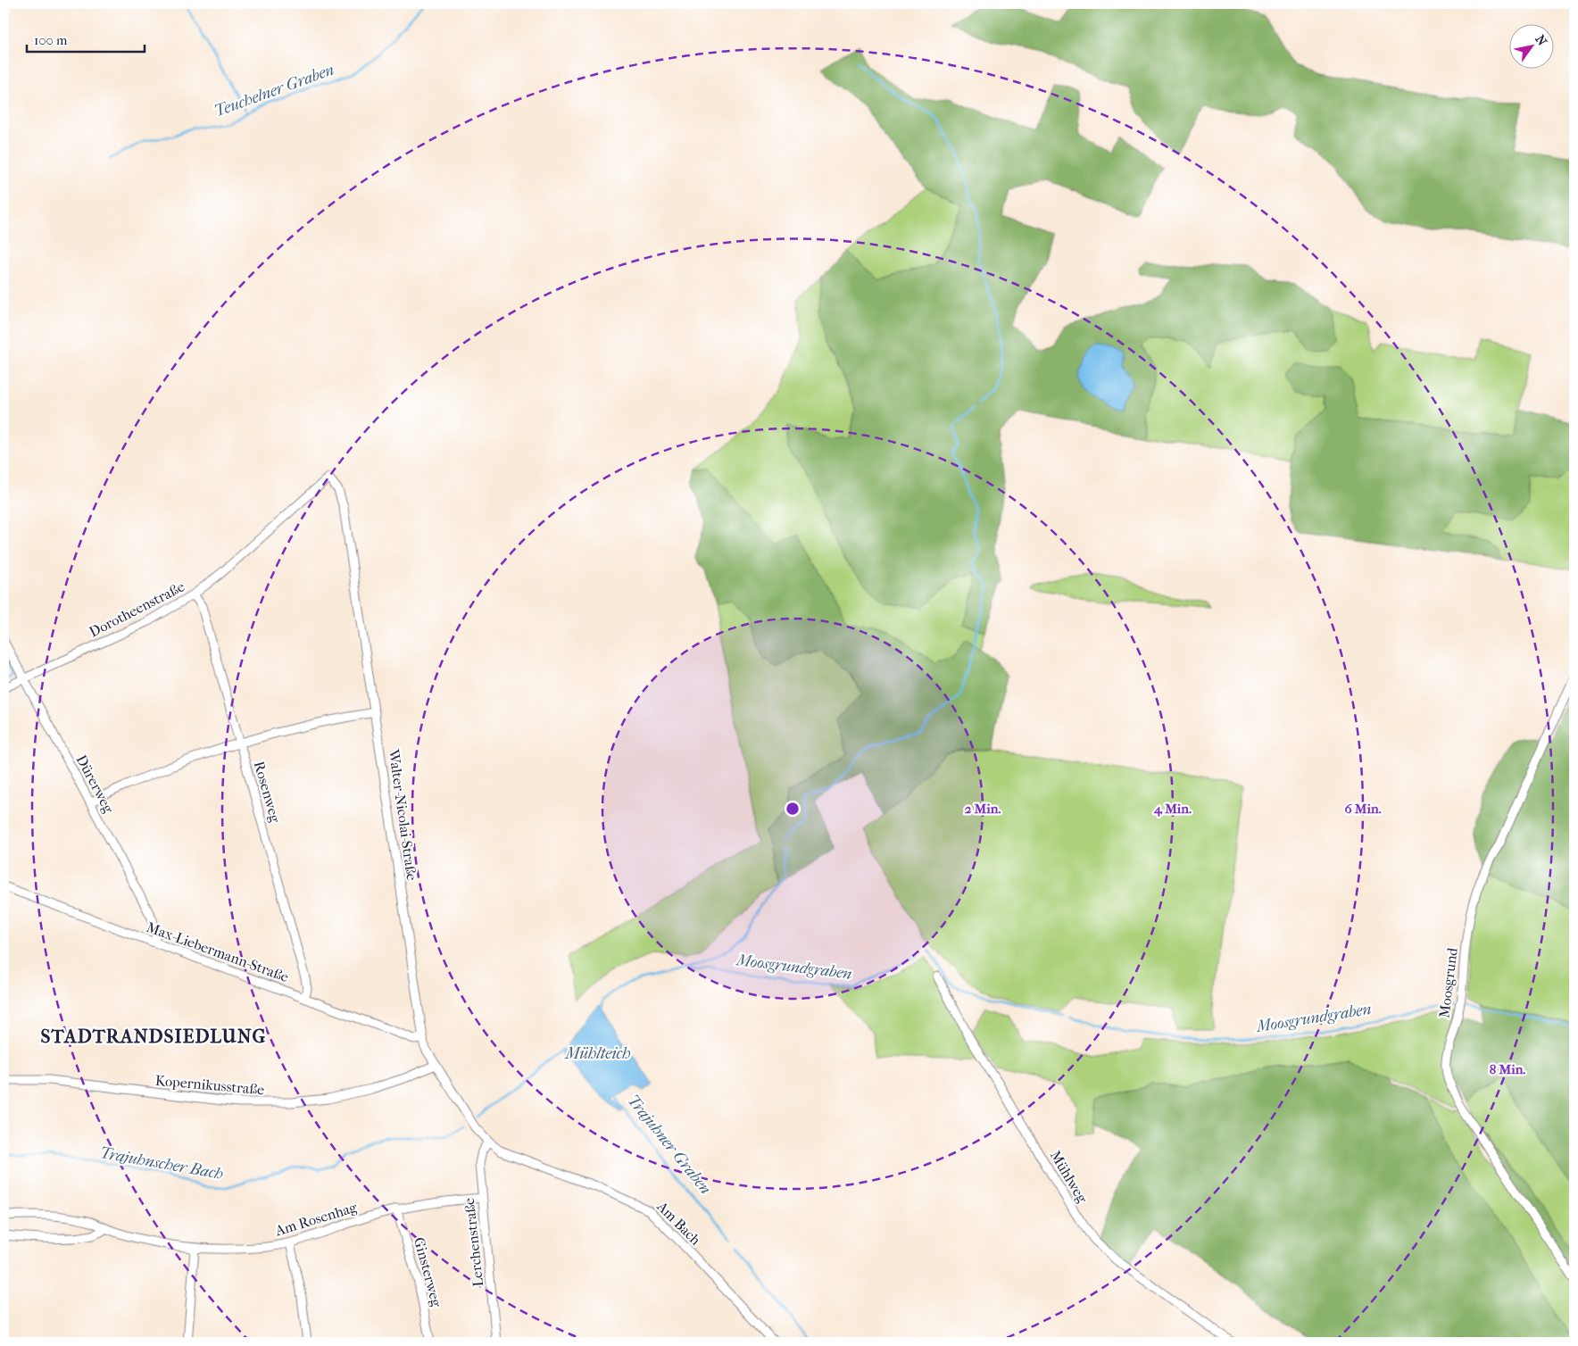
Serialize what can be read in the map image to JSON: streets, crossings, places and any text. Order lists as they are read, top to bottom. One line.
{"streets":{"street":["Dorotheenstraße","Dürerweg","Rosenweg","Walter-Nicolai-Straße","Max-Liebermann-Straße","Moosgrund","Kopernikusstraße","Mühlweg","Am Rosenhag","Am Bach","Lerchenstraße","Ginsterweg"]},"crossings":[["Dorotheenstraße","Dürerweg"],["Dorotheenstraße","Rosenweg"],["Dorotheenstraße","Walter-Nicolai-Straße"],["Dürerweg","Max-Liebermann-Straße"],["Rosenweg","Max-Liebermann-Straße"],["Walter-Nicolai-Straße","Max-Liebermann-Straße"],["Walter-Nicolai-Straße","Kopernikusstraße"],["Walter-Nicolai-Straße","Am Bach"],["Walter-Nicolai-Straße","Lerchenstraße"],["Am Rosenhag","Lerchenstraße"],["Am Rosenhag","Ginsterweg"],["Am Bach","Lerchenstraße"]],"districts":["STADTRANDSIEDLUNG"],"water":["Teuchelner Graben","Moosgrundgraben","Mühlteich","Trajuhner Graben","Trajuhnscher Bach"],"scale_bar":"100 m","north":"top right","rings":["2 Min.","4 Min.","6 Min.","8 Min."]}
